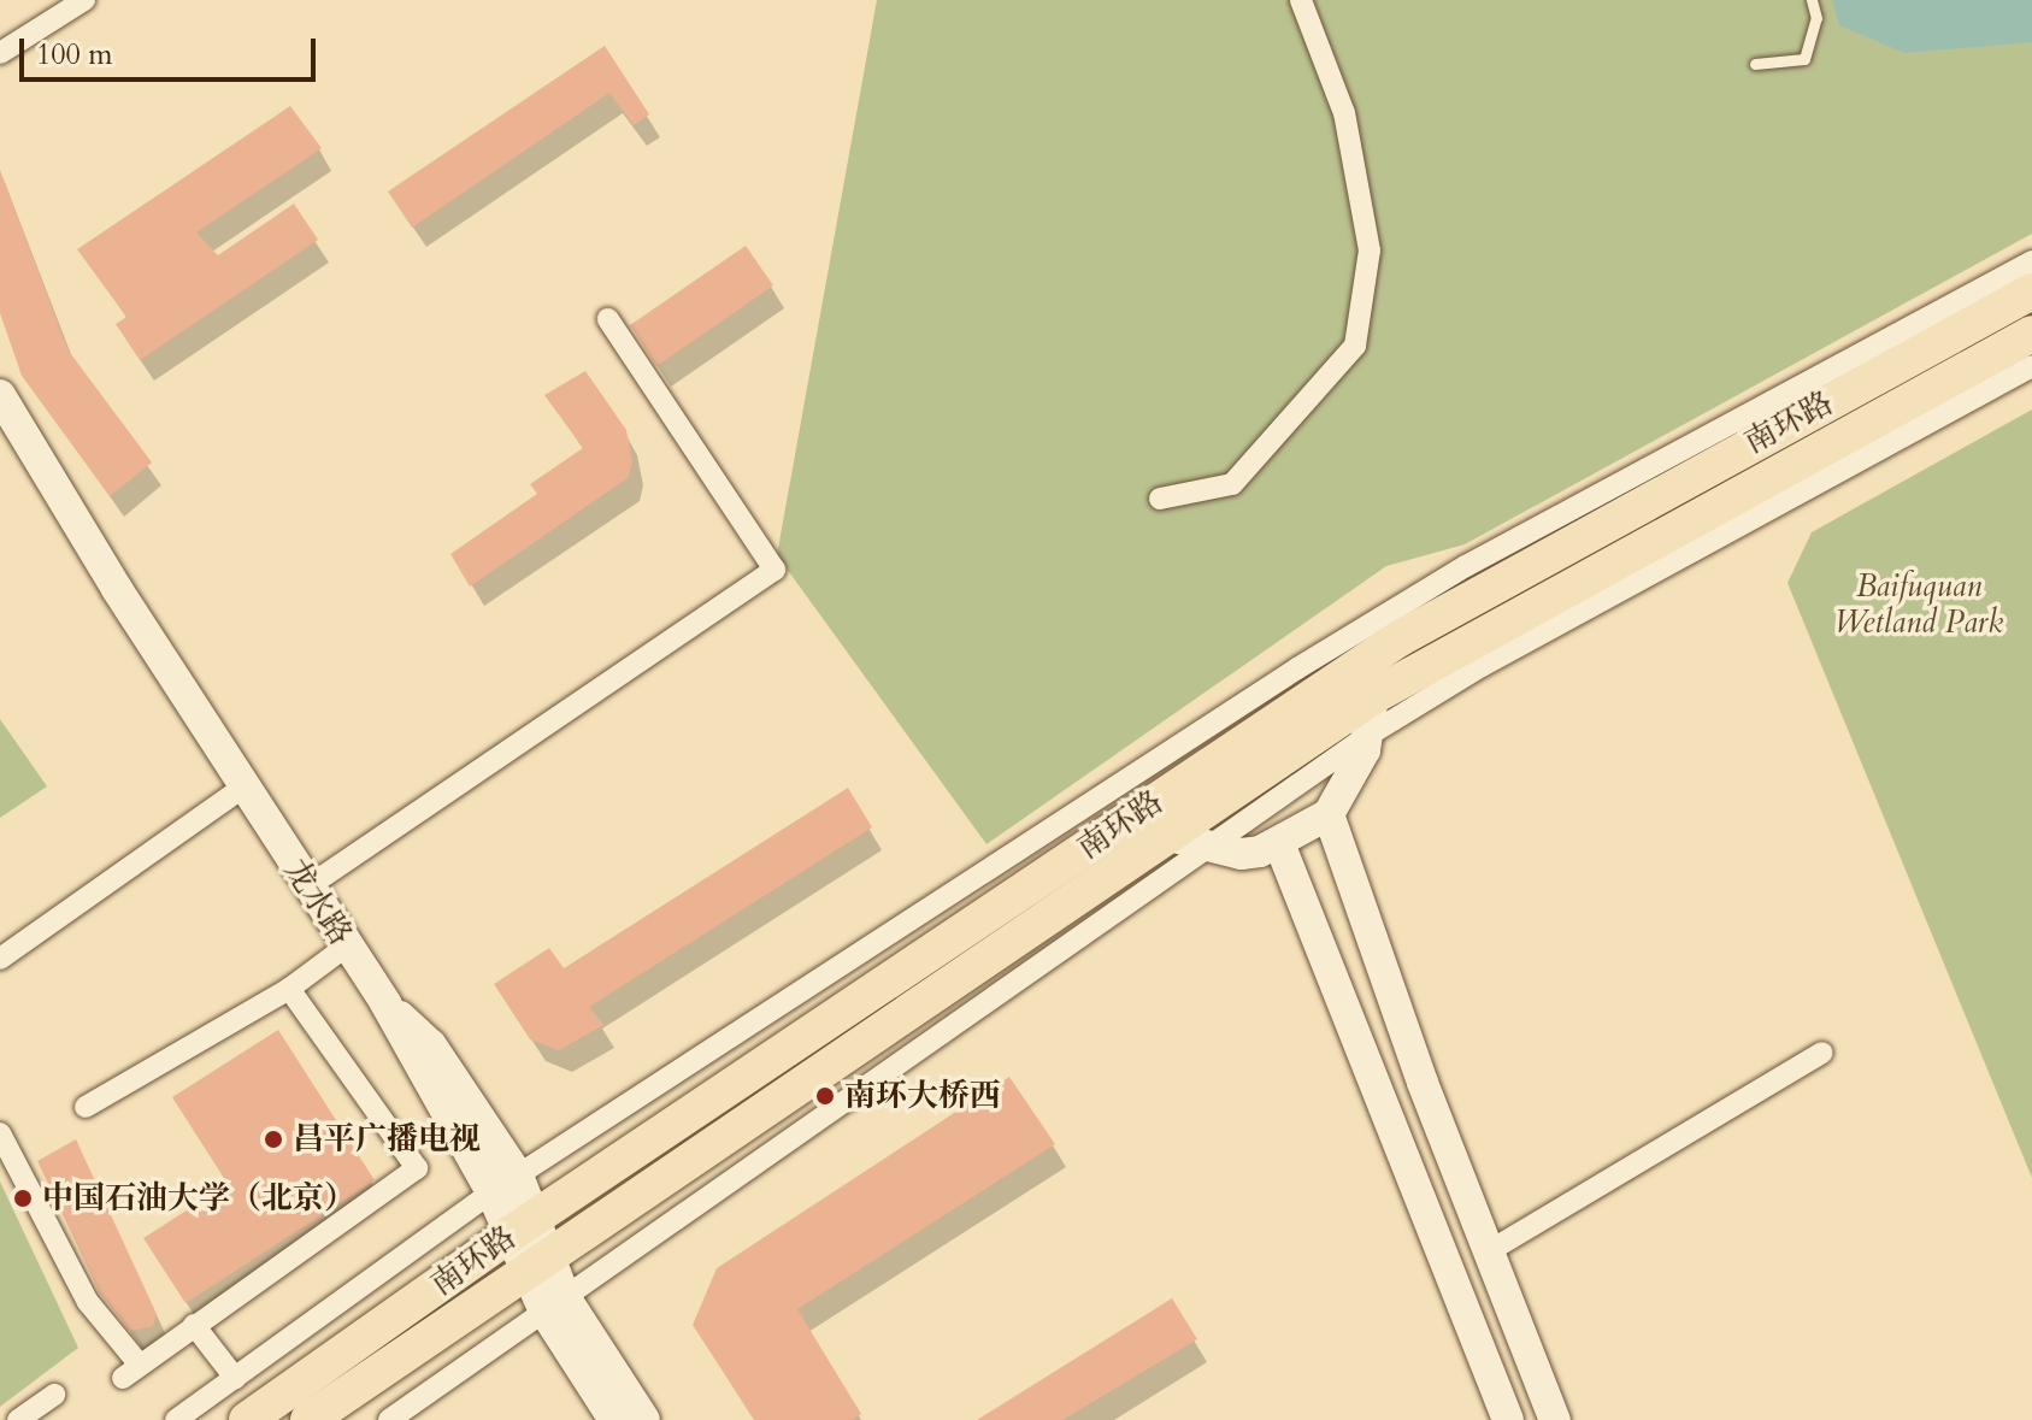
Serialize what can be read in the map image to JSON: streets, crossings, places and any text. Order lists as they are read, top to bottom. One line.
{"streets":{"main road":["南环路","龙水路"]},"parks":["Baifuquan Wetland Park"],"places":["南环大桥西","昌平广播电视","中国石油大学（北京）"],"scale_bar":"100 m"}
